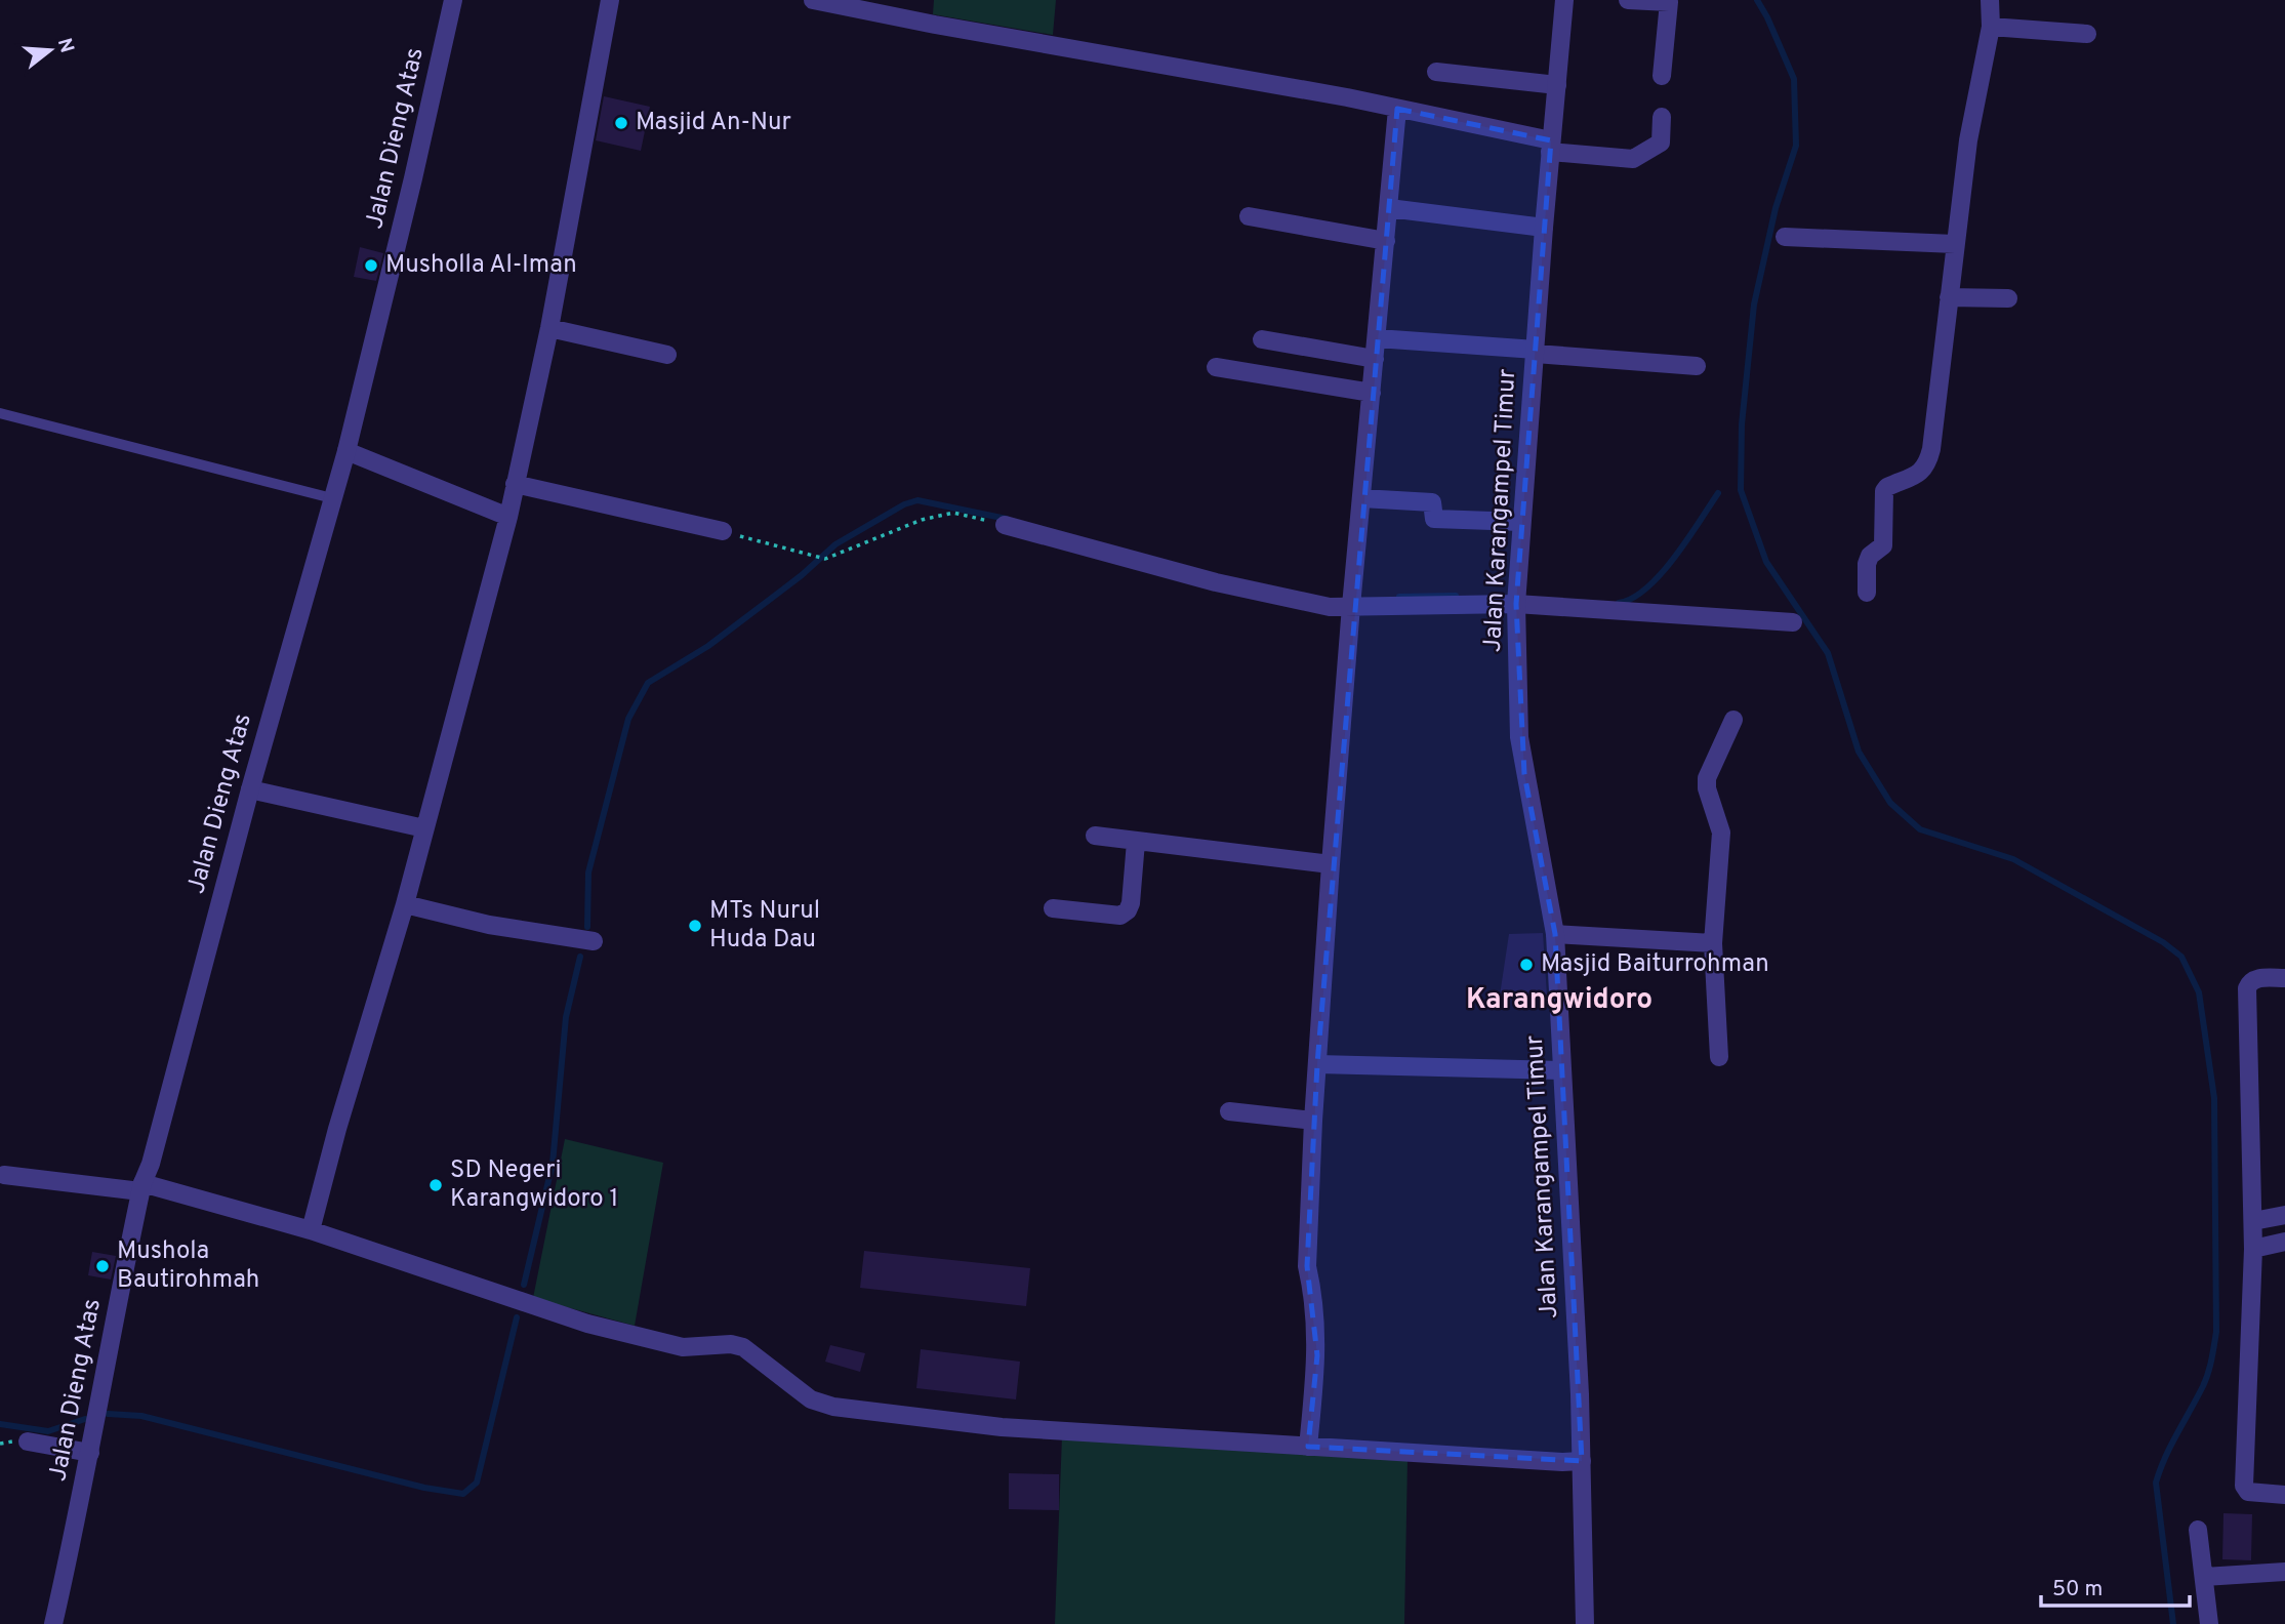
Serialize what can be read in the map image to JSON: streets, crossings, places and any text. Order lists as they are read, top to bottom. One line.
{"streets":{"street":["Jalan Dieng Atas","Jalan Karangampel Timur"]},"districts":["Karangwidoro"],"places":["Masjid An-Nur","Musholla Al-Iman","MTs Nurul Huda Dau","Masjid Baiturrohman","SD Negeri Karangwidoro 1","Mushola Bautirohmah"],"scale_bar":"50 m","north":"right"}
